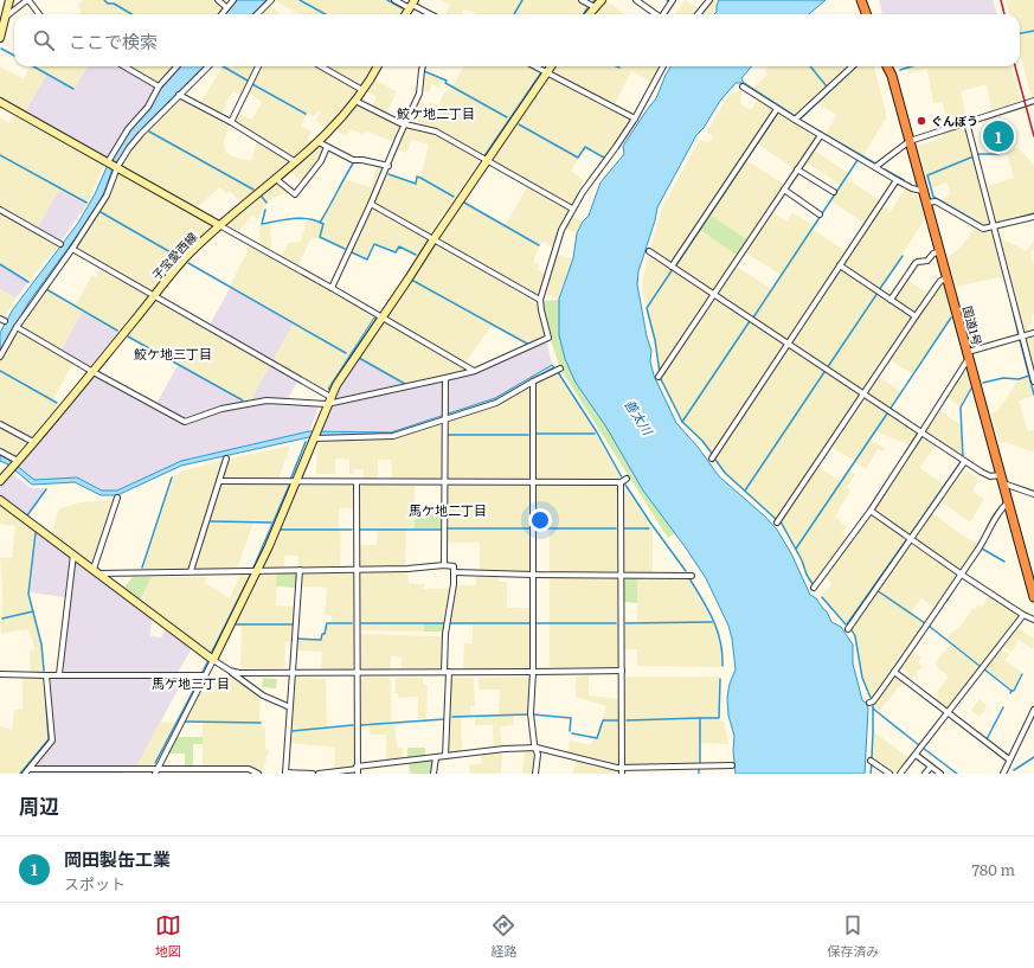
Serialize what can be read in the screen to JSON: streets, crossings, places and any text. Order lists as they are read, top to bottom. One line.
{"streets":{"highway":["国道1号"],"street":["子宝愛西線"]},"districts":["鮫ケ地二丁目","鮫ケ地三丁目","馬ケ地二丁目","馬ケ地三丁目"],"water":["善太川"],"places":["ぐんぽう"],"page":{"search":"ここで検索","pins":"1","heading":"周辺","list":[{"mark":"1","name":"岡田製缶工業","note":"スポット","value":"780 m"}],"nav":["地図","経路","保存済み"]}}
